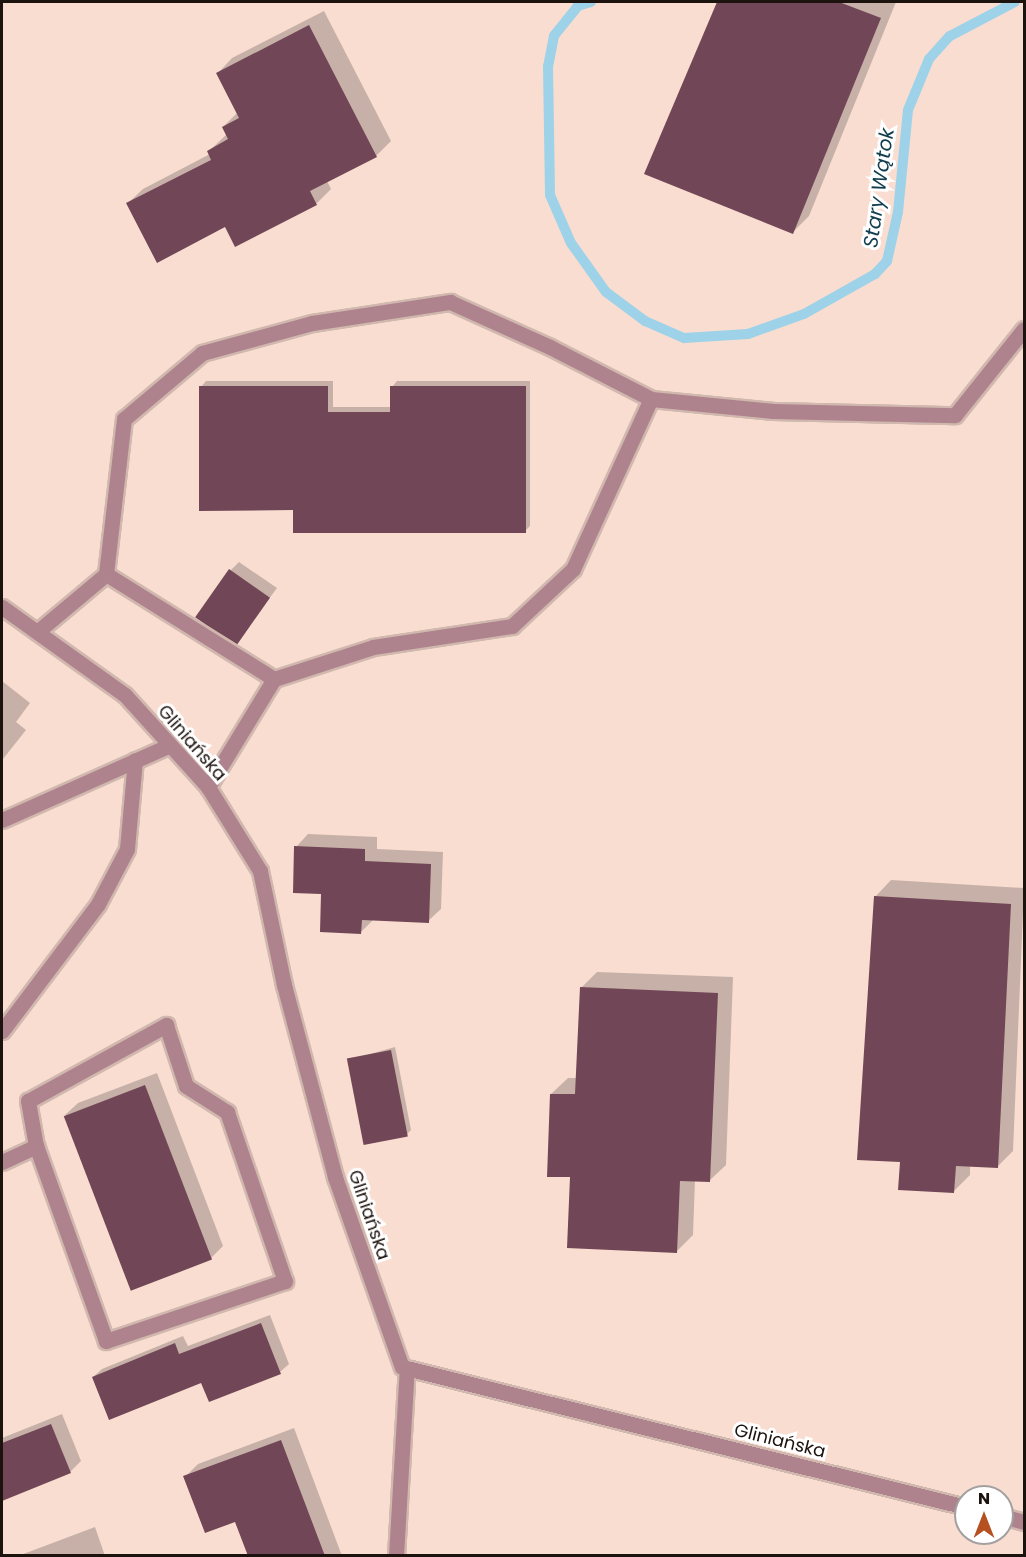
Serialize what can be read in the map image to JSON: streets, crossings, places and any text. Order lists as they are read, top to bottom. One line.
{"streets":{"street":["Gliniańska"]},"water":["Stary Wątok"],"north":"top"}
